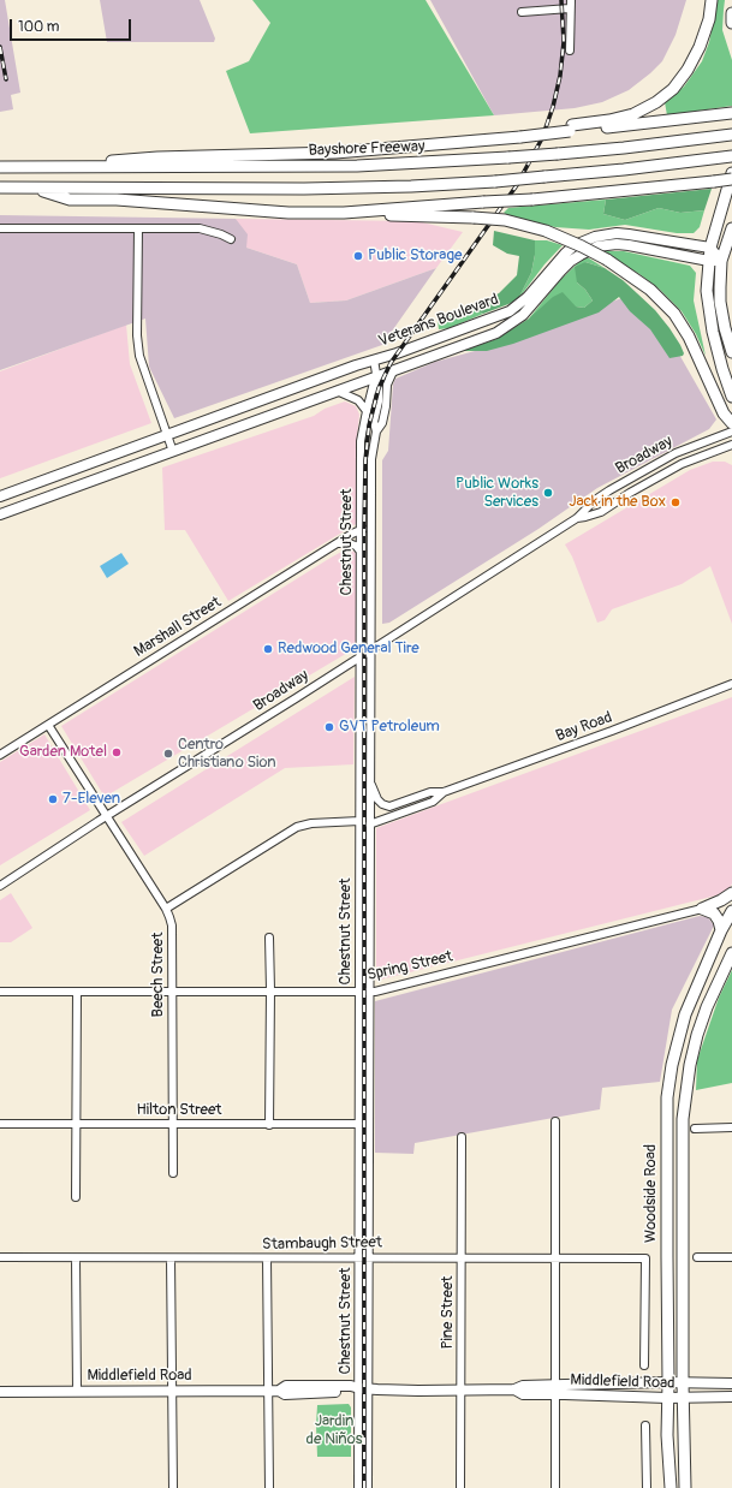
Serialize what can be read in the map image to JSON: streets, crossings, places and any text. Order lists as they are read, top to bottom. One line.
{"streets":{"highway":["Bayshore Freeway","Woodside Road"],"main road":["Veterans Boulevard","Middlefield Road"],"street":["Broadway","Chestnut Street","Marshall Street","Bay Road","Spring Street","Beech Street","Hilton Street","Stambaugh Street","Pine Street"]},"crossings":[["Veterans Boulevard","Chestnut Street"],["Broadway","Chestnut Street"],["Broadway","Beech Street"],["Chestnut Street","Marshall Street"],["Chestnut Street","Bay Road"],["Chestnut Street","Spring Street"],["Chestnut Street","Hilton Street"],["Chestnut Street","Stambaugh Street"],["Chestnut Street","Middlefield Road"],["Marshall Street","Beech Street"],["Spring Street","Beech Street"],["Beech Street","Hilton Street"],["Woodside Road","Middlefield Road"],["Stambaugh Street","Pine Street"],["Pine Street","Middlefield Road"]],"parks":["Jardin de Niños"],"places":["Public Storage","Public Works Services","Jack in the Box","Redwood General Tire","GVT Petroleum","Garden Motel","Centro Christiano Sion","7-Eleven"],"scale_bar":"100 m"}
